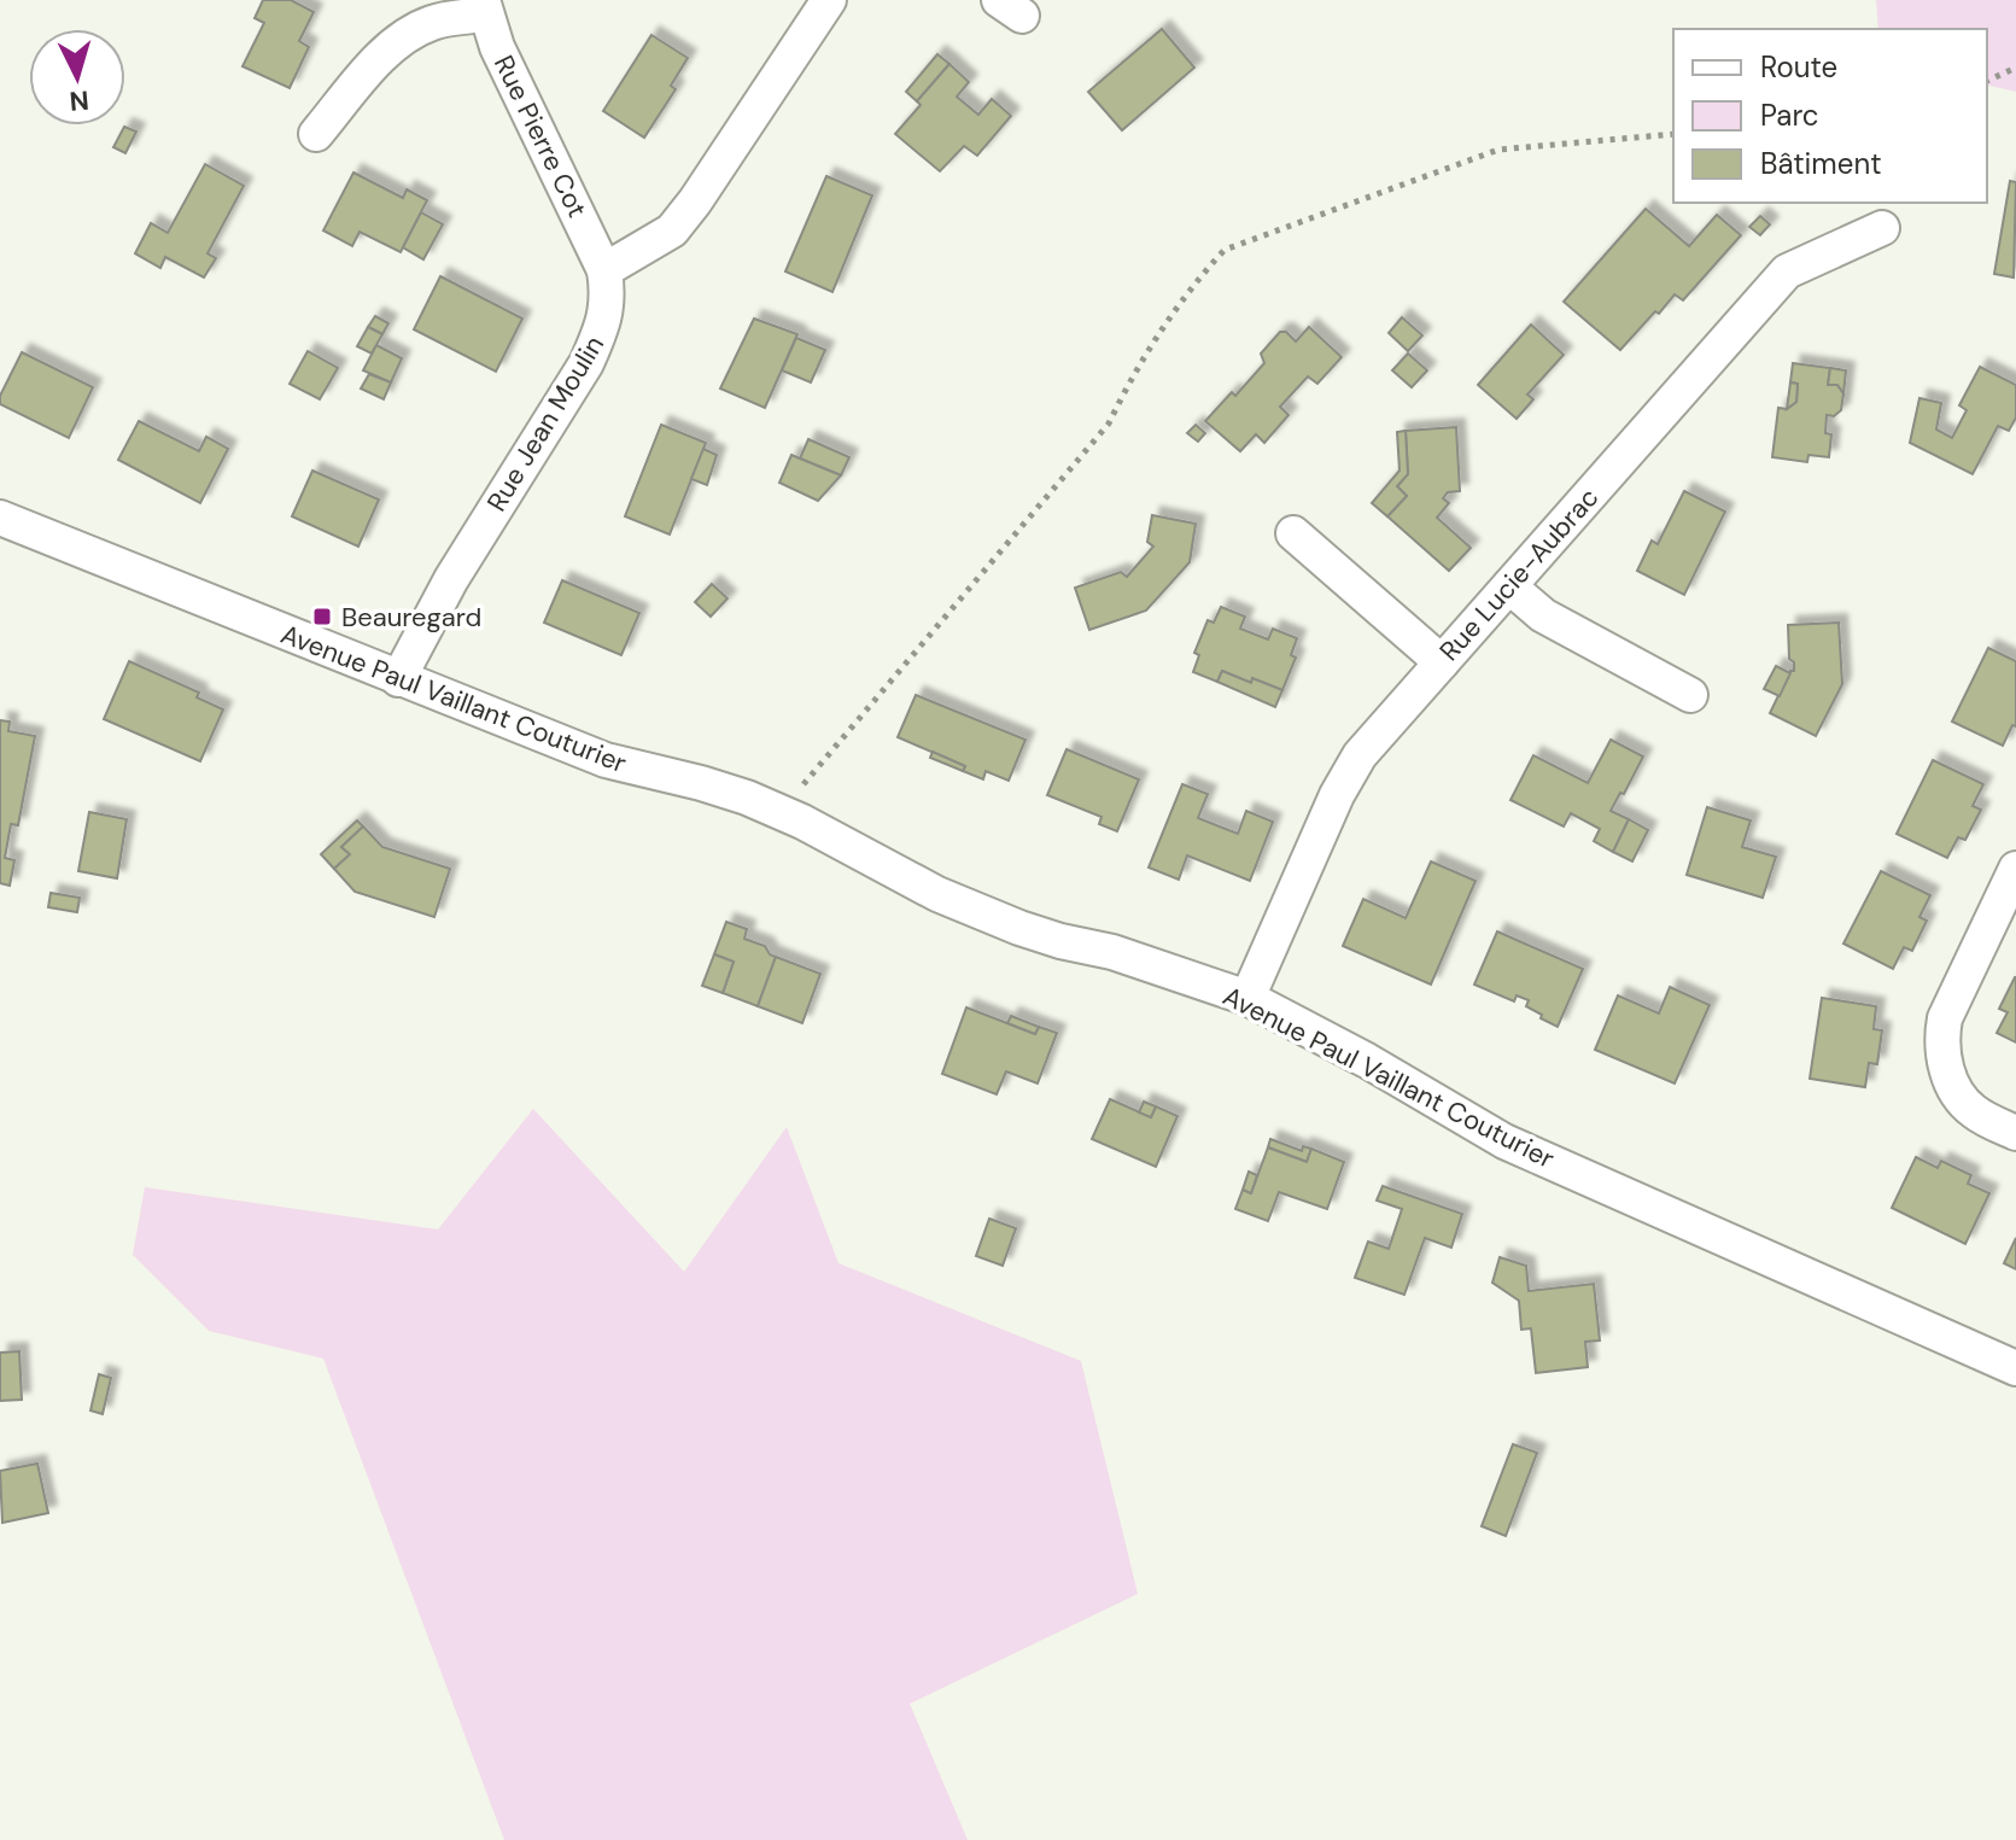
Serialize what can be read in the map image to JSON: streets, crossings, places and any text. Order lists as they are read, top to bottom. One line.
{"streets":{"street":["Rue Pierre Cot","Rue Jean Moulin","Rue Lucie-Aubrac","Avenue Paul Vaillant Couturier"]},"crossings":[["Rue Pierre Cot","Rue Jean Moulin"],["Rue Jean Moulin","Avenue Paul Vaillant Couturier"],["Rue Lucie-Aubrac","Avenue Paul Vaillant Couturier"]],"places":{"transit":["Beauregard"]},"legend":["Route","Parc","Bâtiment"],"north":"bottom"}
